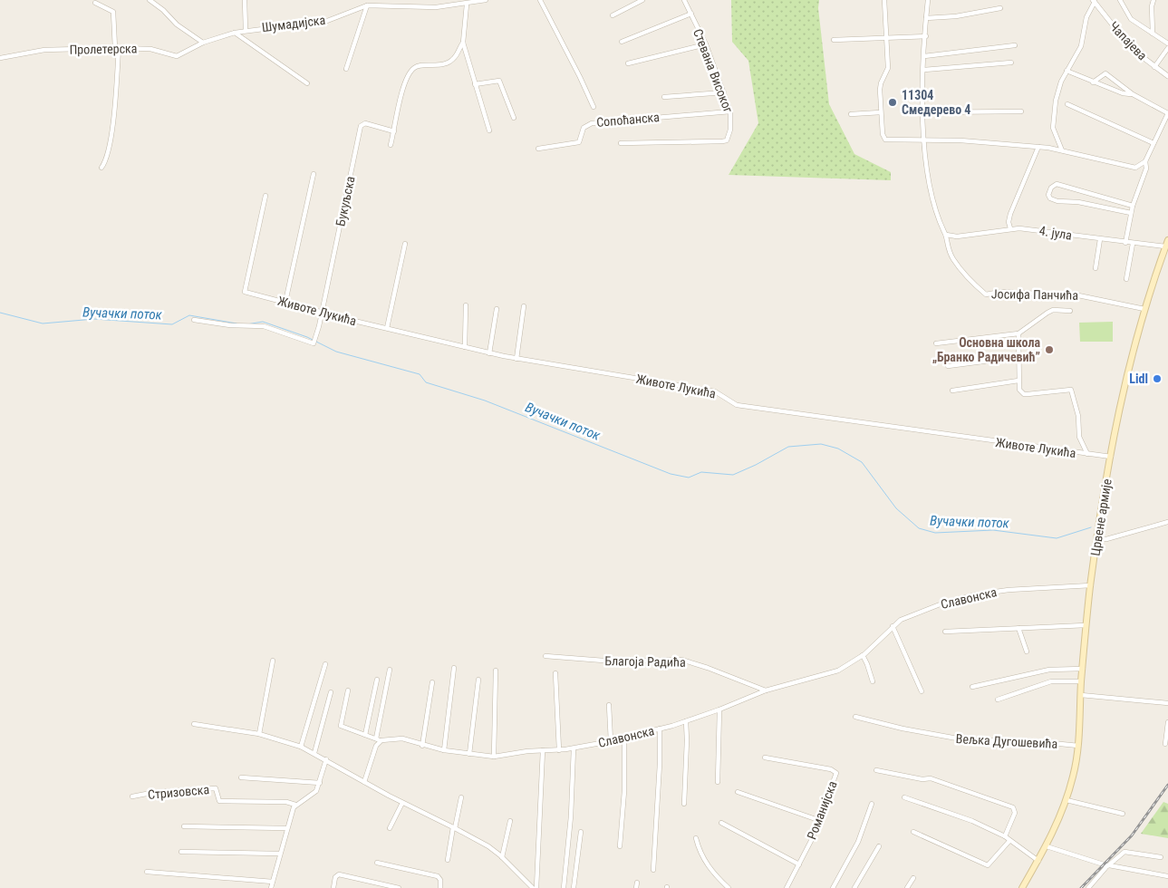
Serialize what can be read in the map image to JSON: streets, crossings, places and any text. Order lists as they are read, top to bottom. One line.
{"streets":{"main road":["Црвене армије"],"street":["Шумадијска","Чапајева","Пролетерска","Стевана Високог","Сопоћанска","Букуљска","4. јула","Јосифа Панчића","Животе Лукића","Славонска","Благоја Радића","Вељка Дугошевића","Стризовска","Романијска"]},"crossings":[["Шумадијска","Пролетерска"],["Стевана Високог","Сопоћанска"],["Букуљска","Животе Лукића"],["4. јула","Јосифа Панчића"],["4. јула","Црвене армије"],["Јосифа Панчића","Црвене армије"],["Животе Лукића","Црвене армије"],["Црвене армије","Славонска"],["Црвене армије","Вељка Дугошевића"],["Славонска","Благоја Радића"]],"water":["Вучачки поток"],"places":["11304 Смедерево 4","Основна школа „Бранко Радичевић”","Lidl"]}
